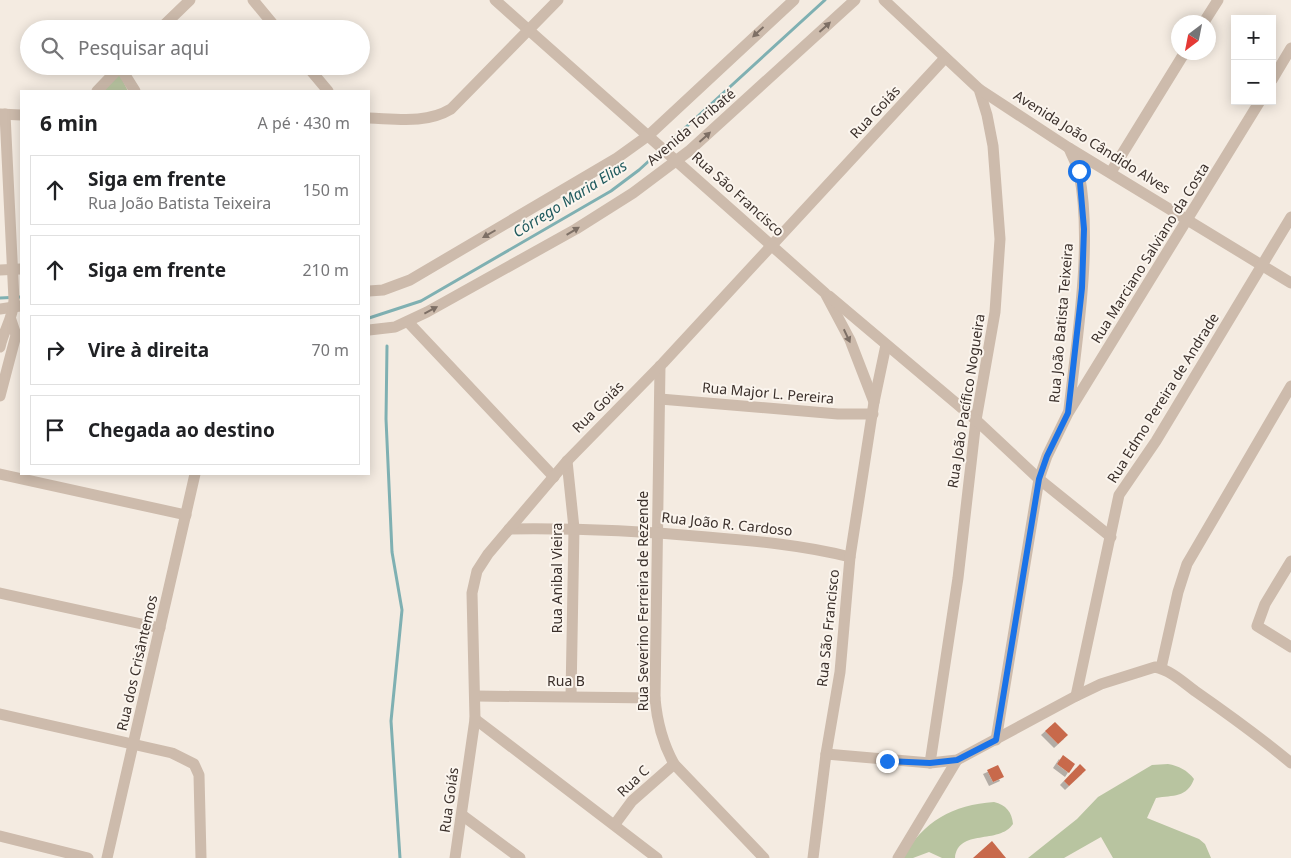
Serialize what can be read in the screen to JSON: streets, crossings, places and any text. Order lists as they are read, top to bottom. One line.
{"streets":{"street":["Rua Goiás","Avenida Toribaté","Avenida João Cândido Alves","Rua São Francisco","Rua Marciano Salviano da Costa","Rua João Batista Teixeira","Rua Major L. Pereira","Rua Edmo Pereira de Andrade","Rua João Pacífico Nogueira","Rua João R. Cardoso","Rua Anibal Vieira","Rua Severino Ferreira de Rezende","Rua dos Crisântemos","Rua B","Rua C"]},"crossings":[["Rua Goiás","Rua São Francisco"],["Rua Goiás","Rua João R. Cardoso"],["Rua Goiás","Rua Anibal Vieira"],["Rua Goiás","Rua Severino Ferreira de Rezende"],["Rua Goiás","Rua B"],["Avenida Toribaté","Rua São Francisco"],["Avenida João Cândido Alves","Rua Marciano Salviano da Costa"],["Avenida João Cândido Alves","Rua João Batista Teixeira"],["Avenida João Cândido Alves","Rua Edmo Pereira de Andrade"],["Avenida João Cândido Alves","Rua João Pacífico Nogueira"],["Rua São Francisco","Rua Major L. Pereira"],["Rua São Francisco","Rua João R. Cardoso"],["Rua Marciano Salviano da Costa","Rua João Batista Teixeira"],["Rua Major L. Pereira","Rua Severino Ferreira de Rezende"],["Rua João R. Cardoso","Rua Anibal Vieira"],["Rua João R. Cardoso","Rua Severino Ferreira de Rezende"],["Rua Anibal Vieira","Rua B"],["Rua Severino Ferreira de Rezende","Rua B"],["Rua Severino Ferreira de Rezende","Rua C"]],"water":["Córrego Maria Elias"],"north":"bottom left","page":{"map_buttons":["+","−"],"search":"Pesquisar aqui","heading":["6 min","A pé · 430 m"],"list":[["Siga em frente","Rua João Batista Teixeira","150 m"],["Siga em frente","210 m"],["Vire à direita","70 m"],"Chegada ao destino"]}}
